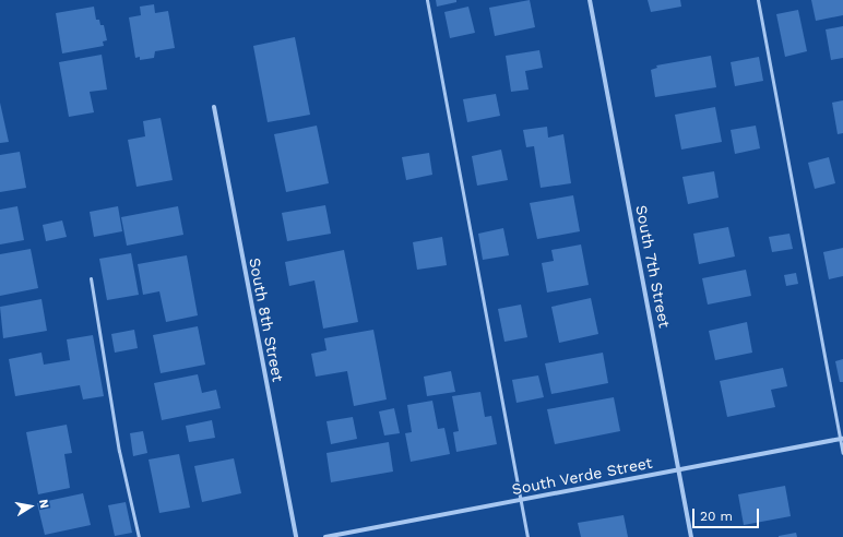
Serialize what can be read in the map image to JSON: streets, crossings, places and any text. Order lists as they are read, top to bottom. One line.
{"streets":{"street":["South 7th Street","South 8th Street","South Verde Street"]},"crossings":[["South 7th Street","South Verde Street"]],"scale_bar":"20 m","north":"right"}
